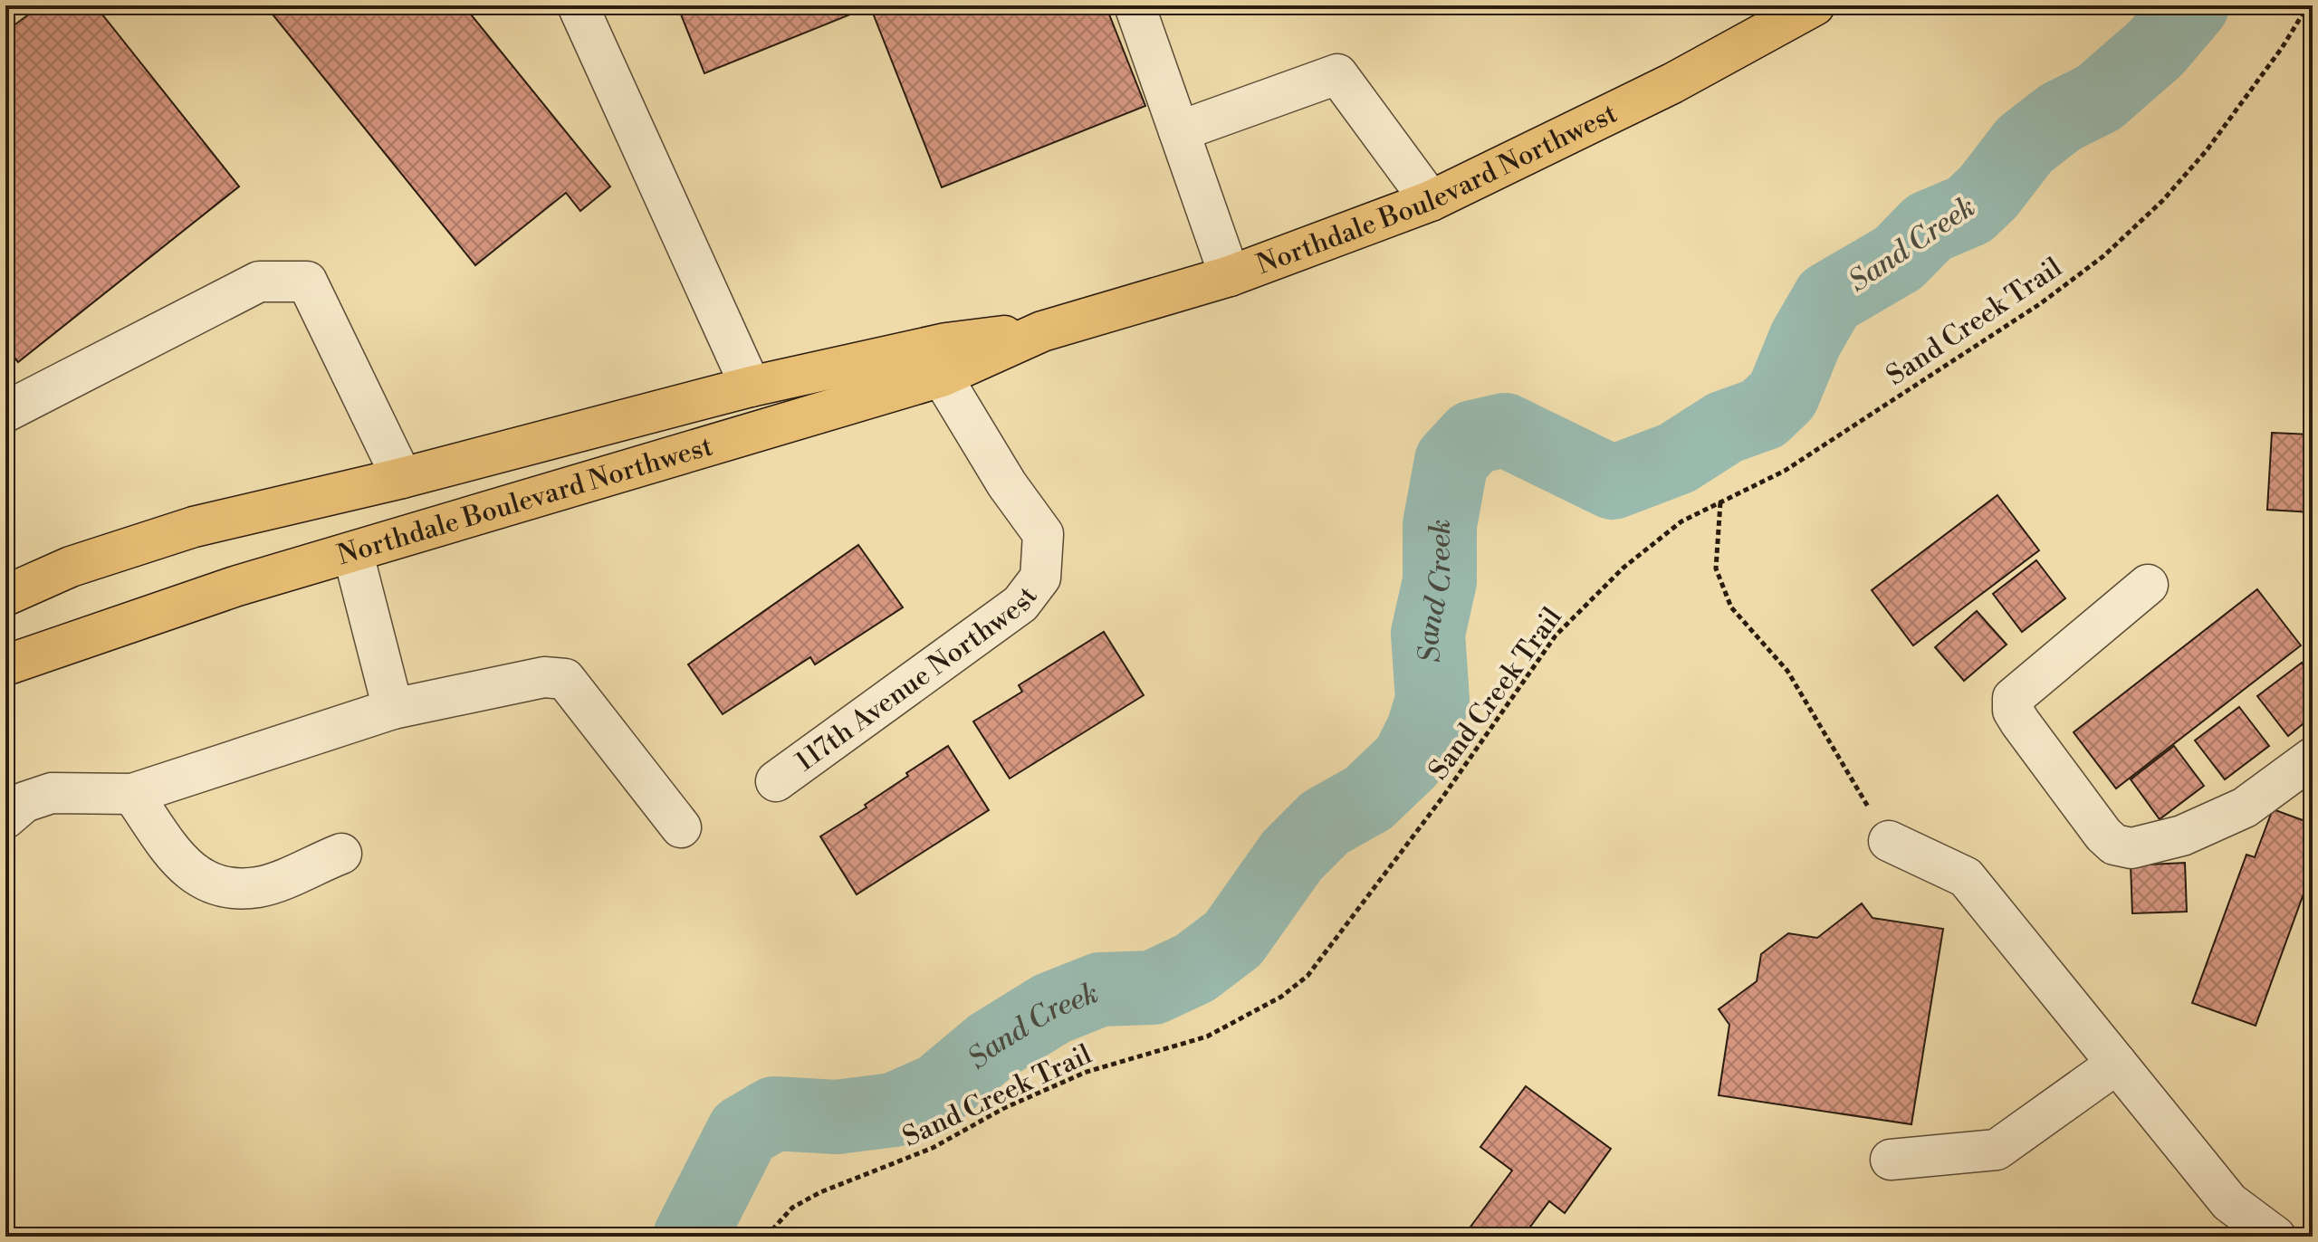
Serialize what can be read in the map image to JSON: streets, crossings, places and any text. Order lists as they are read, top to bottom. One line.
{"streets":{"main road":["Northdale Boulevard Northwest"],"street":["117th Avenue Northwest"],"path":["Sand Creek Trail"]},"crossings":[["Northdale Boulevard Northwest","117th Avenue Northwest"]],"water":["Sand Creek"]}
